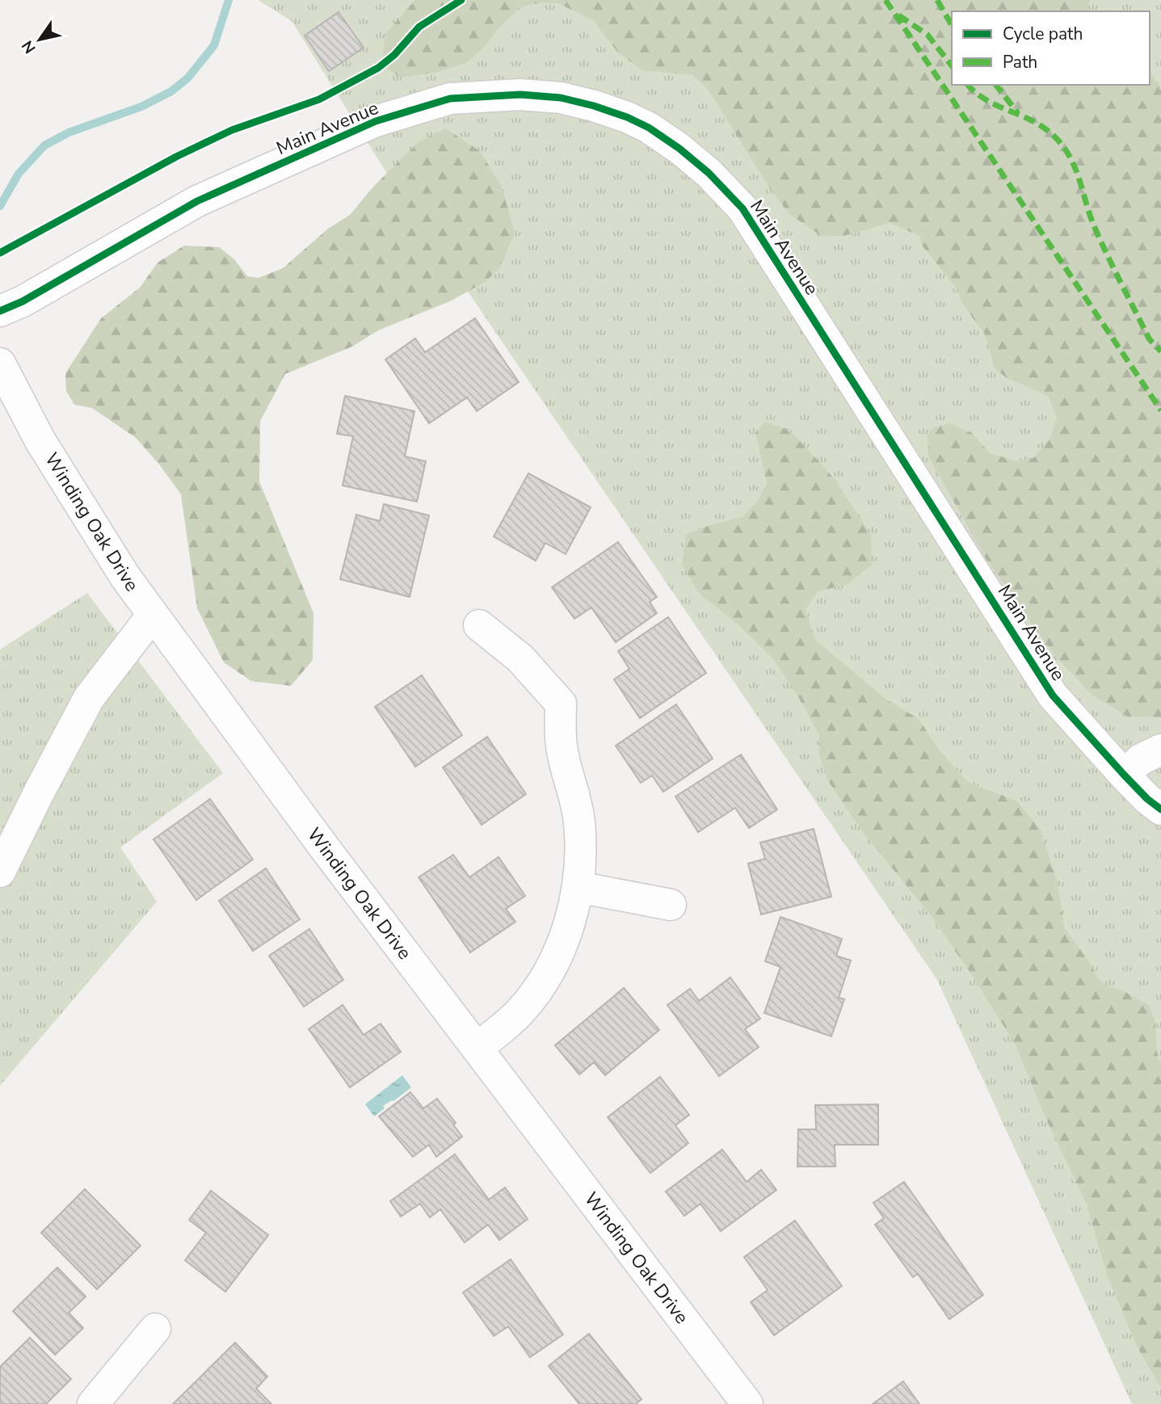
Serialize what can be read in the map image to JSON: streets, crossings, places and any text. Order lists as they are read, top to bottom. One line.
{"streets":{"street":["Main Avenue","Winding Oak Drive"]},"legend":["Cycle path","Path"],"north":"bottom left"}
